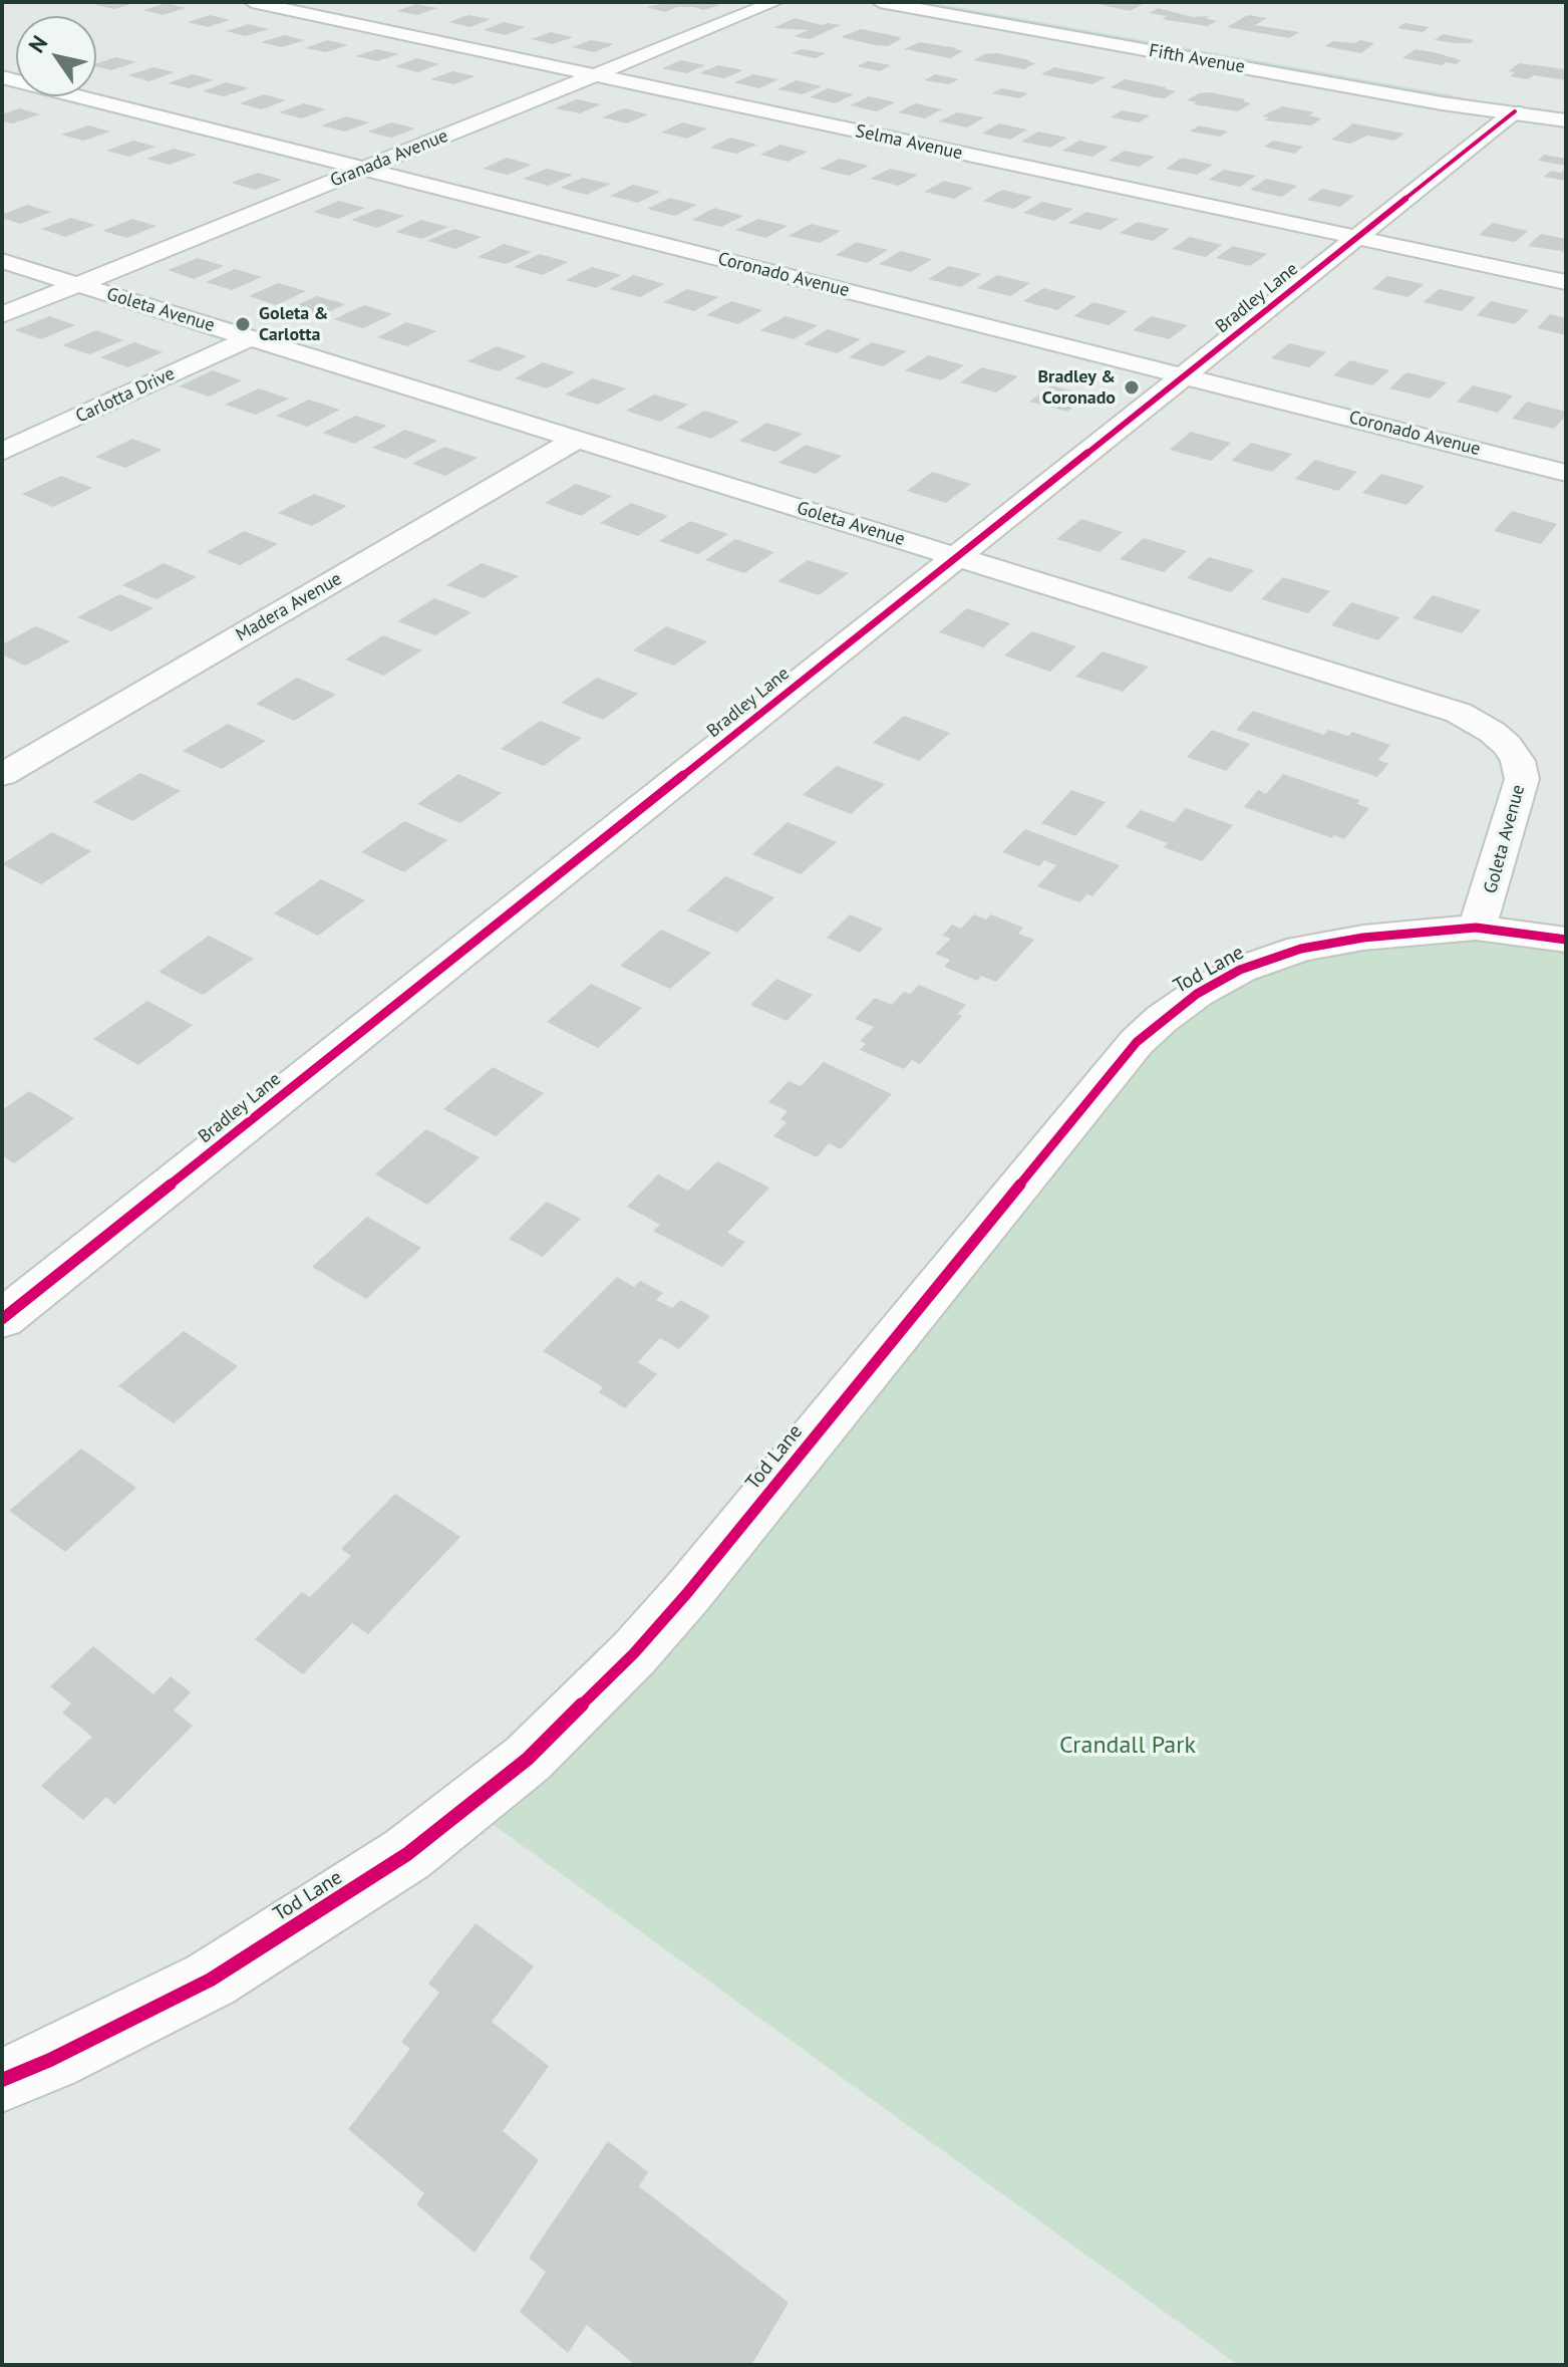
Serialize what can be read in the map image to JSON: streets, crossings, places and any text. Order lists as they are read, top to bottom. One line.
{"streets":{"street":["Fifth Avenue","Selma Avenue","Granada Avenue","Coronado Avenue","Bradley Lane","Goleta Avenue","Carlotta Drive","Madera Avenue","Tod Lane"]},"crossings":[["Fifth Avenue","Bradley Lane"],["Selma Avenue","Granada Avenue"],["Selma Avenue","Bradley Lane"],["Granada Avenue","Coronado Avenue"],["Granada Avenue","Goleta Avenue"],["Coronado Avenue","Bradley Lane"],["Bradley Lane","Goleta Avenue"],["Goleta Avenue","Carlotta Drive"],["Goleta Avenue","Madera Avenue"],["Goleta Avenue","Tod Lane"]],"parks":["Crandall Park"],"places":["Goleta & Carlotta","Bradley & Coronado"],"north":"top left"}
